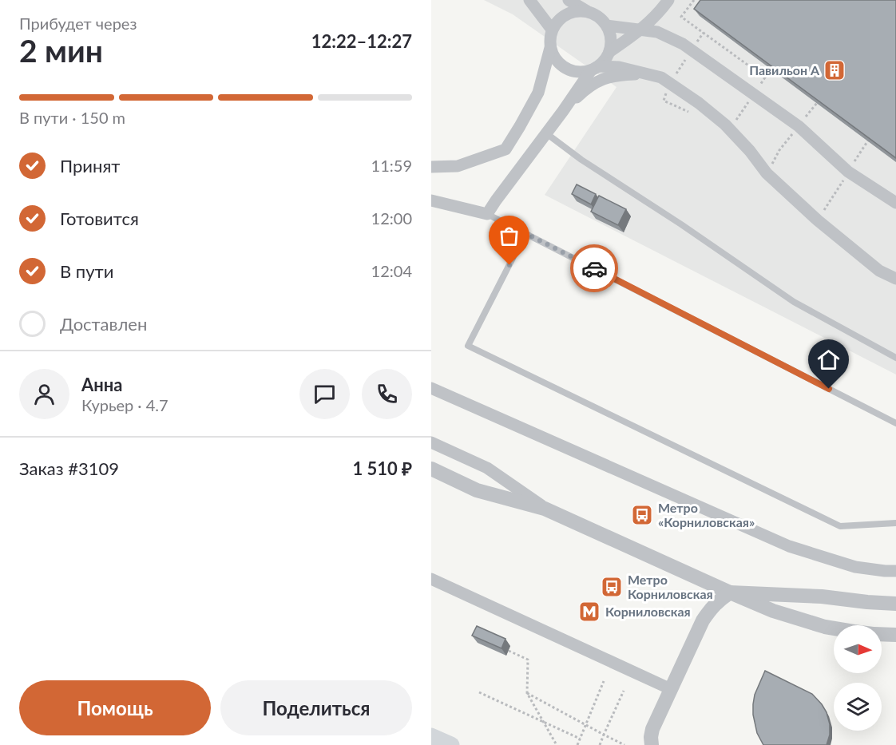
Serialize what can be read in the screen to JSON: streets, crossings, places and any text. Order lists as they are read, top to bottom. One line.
{"places":{"building":["Павильон А"],"bus stop":["Метро «Корниловская»","Метро Корниловская"],"metro station":["Корниловская"]},"north":"right","page":{"heading":["2 мин","Прибудет через","12:22–12:27"],"panel":["Анна","Курьер · 4.7","Заказ #3109","1 510 ₽"],"bar":"В пути · 150 m","list":[["Принят","11:59"],["Готовится","12:00"],["В пути","12:04"],"Доставлен"],"buttons":["Помощь","Поделиться"]}}
